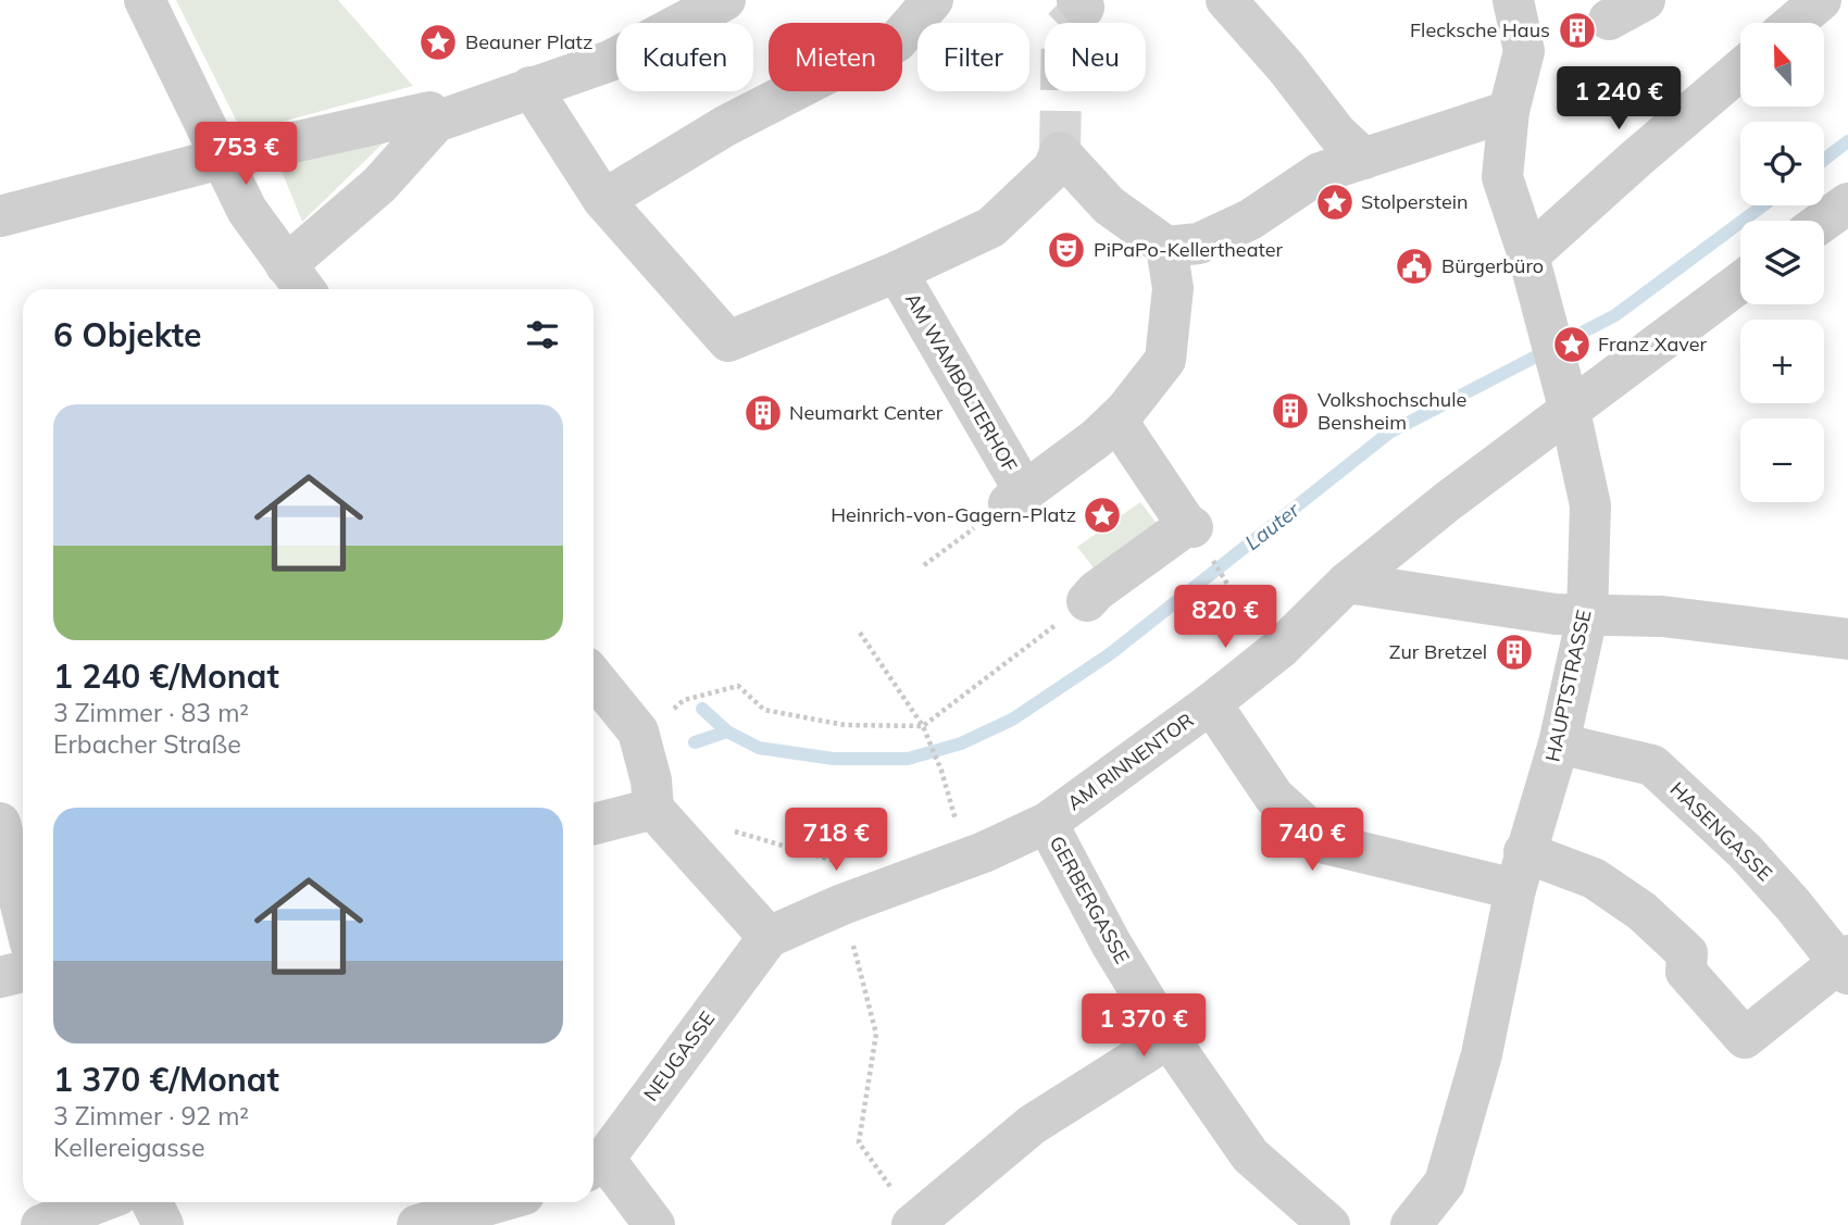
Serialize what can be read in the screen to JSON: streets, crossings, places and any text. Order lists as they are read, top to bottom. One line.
{"streets":{"street":["AM WAMBOLTERHOF","HAUPTSTRASSE","AM RINNENTOR","HASENGASSE","GERBERGASSE","NEUGASSE"]},"crossings":[["HAUPTSTRASSE","AM RINNENTOR"],["HAUPTSTRASSE","HASENGASSE"],["AM RINNENTOR","GERBERGASSE"],["AM RINNENTOR","NEUGASSE"]],"water":["Lauter"],"places":{"building":["Flecksche Haus","Volkshochschule Bensheim","Neumarkt Center","Zur Bretzel"],"place":["Beauner Platz","Stolperstein","Franz Xaver","Heinrich-von-Gagern-Platz"],"theatre":["PiPaPo-Kellertheater"],"public building":["Bürgerbüro"]},"north":"top","page":{"map_buttons":["+","−"],"chip":["Kaufen","Mieten","Filter","Neu"],"price":["1 240 €","753 €","820 €","718 €","740 €","1 370 €"],"heading":"6 Objekte","list":[{"name":"1 240 €/Monat","note":"3 Zimmer · 83 m² · Erbacher Straße"},{"name":"1 370 €/Monat","note":"3 Zimmer · 92 m² · Kellereigasse"}]}}
